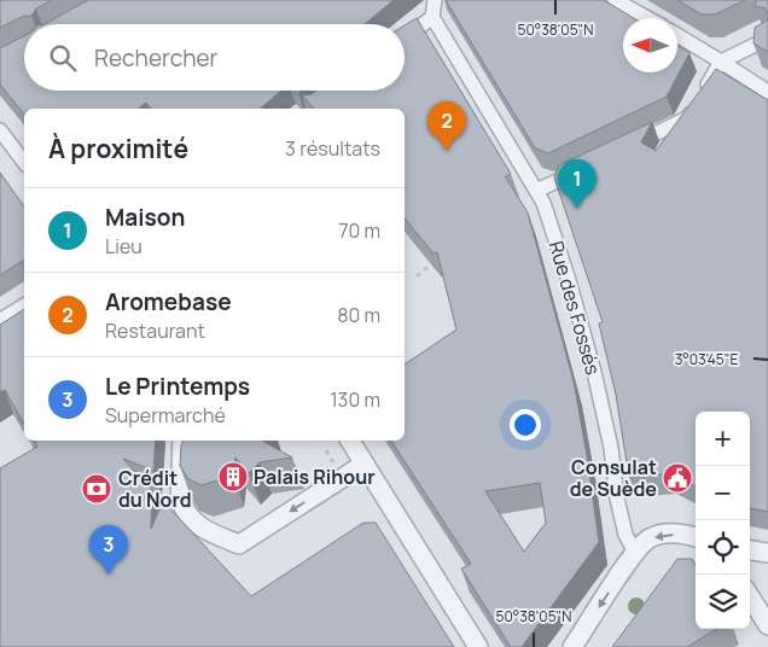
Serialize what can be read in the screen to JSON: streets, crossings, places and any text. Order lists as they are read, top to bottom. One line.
{"streets":{"street":["Rue des Fossés"]},"places":{"building":["Palais Rihour"],"public building":["Consulat de Suède"],"bank":["Crédit du Nord"]},"north":"left","page":{"search":"Rechercher","pins":["2","1","3"],"heading":["À proximité","3 résultats"],"list":[{"mark":"1","name":"Maison","note":"Lieu","value":"70 m"},{"mark":"2","name":"Aromebase","note":"Restaurant","value":"80 m"},{"mark":"3","name":"Le Printemps","note":"Supermarché","value":"130 m"}],"map_buttons":["+","−"]},"coordinates":["50°38'05\"N","3°03'45\"E"]}
